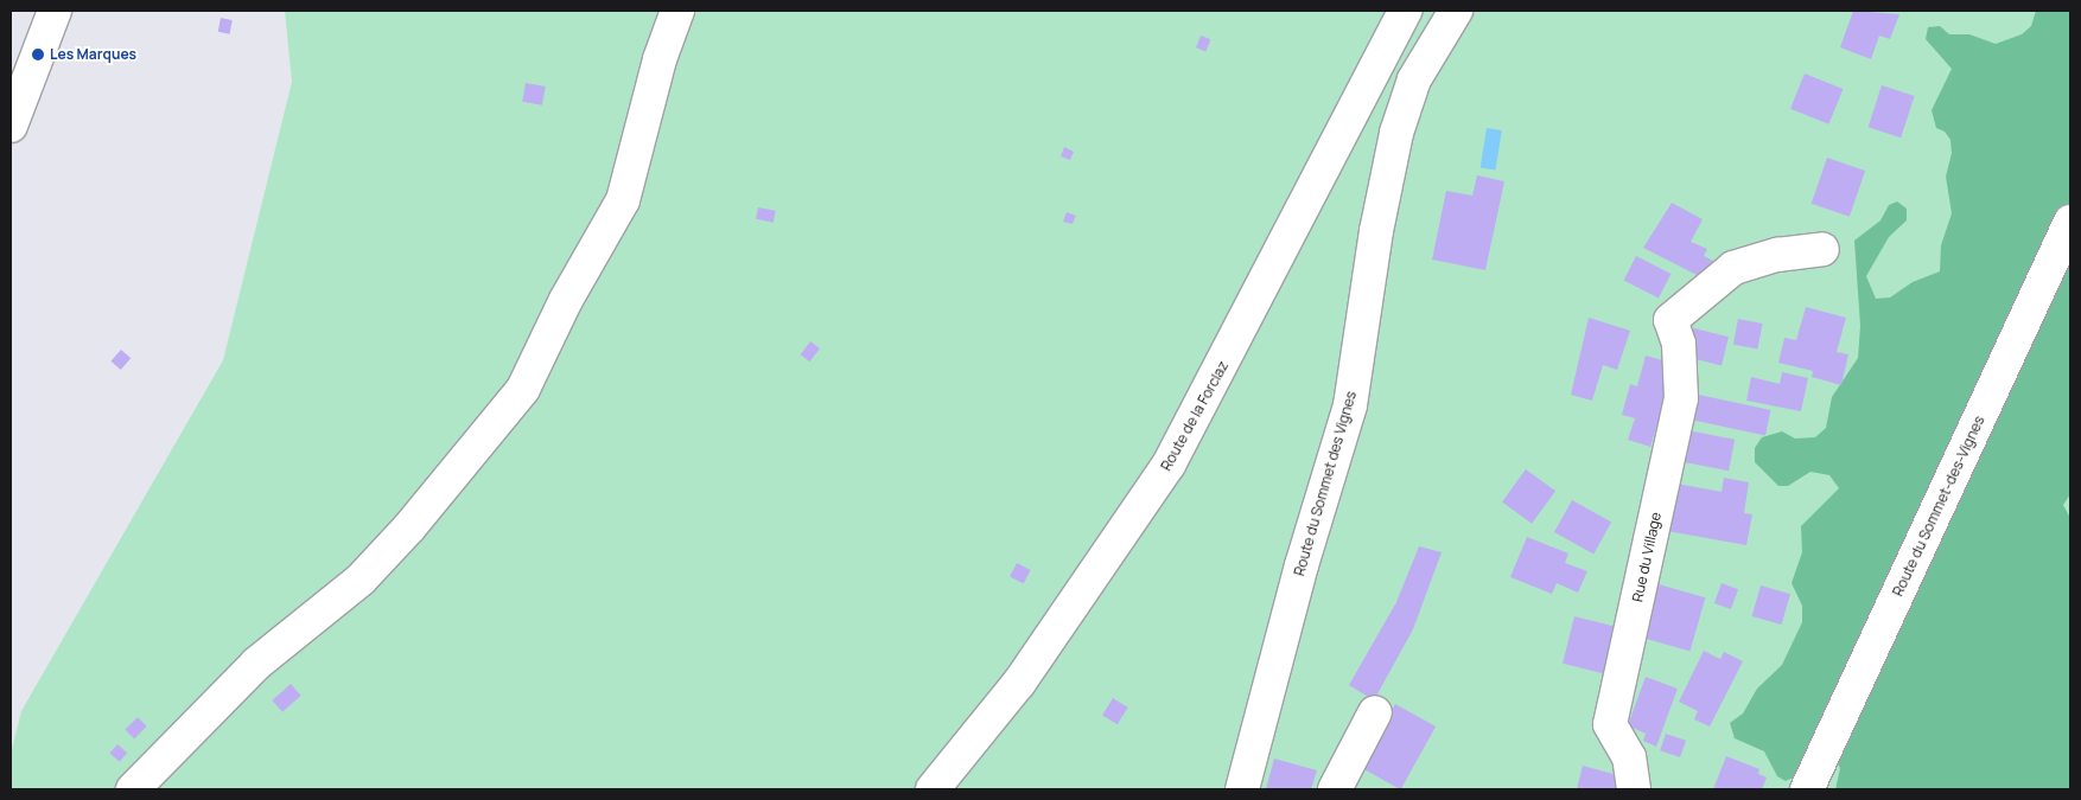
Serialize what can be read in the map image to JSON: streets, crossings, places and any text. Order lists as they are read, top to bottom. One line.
{"streets":{"street":["Route de la Forclaz","Route du Sommet des Vignes","Route du Sommet-des-Vignes","Rue du Village"]},"places":["Les Marques"]}
